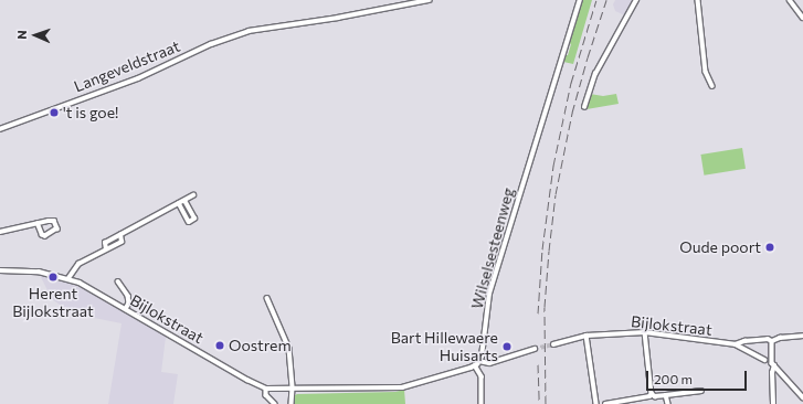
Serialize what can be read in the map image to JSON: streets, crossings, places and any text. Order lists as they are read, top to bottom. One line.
{"streets":{"street":["Langeveldstraat","Wilselsesteenweg","Bijlokstraat"]},"places":["'t is goe!","Oude poort","Herent Bijlokstraat","Oostrem","Bart Hillewaere Huisarts"],"scale_bar":"200 m","north":"left"}
